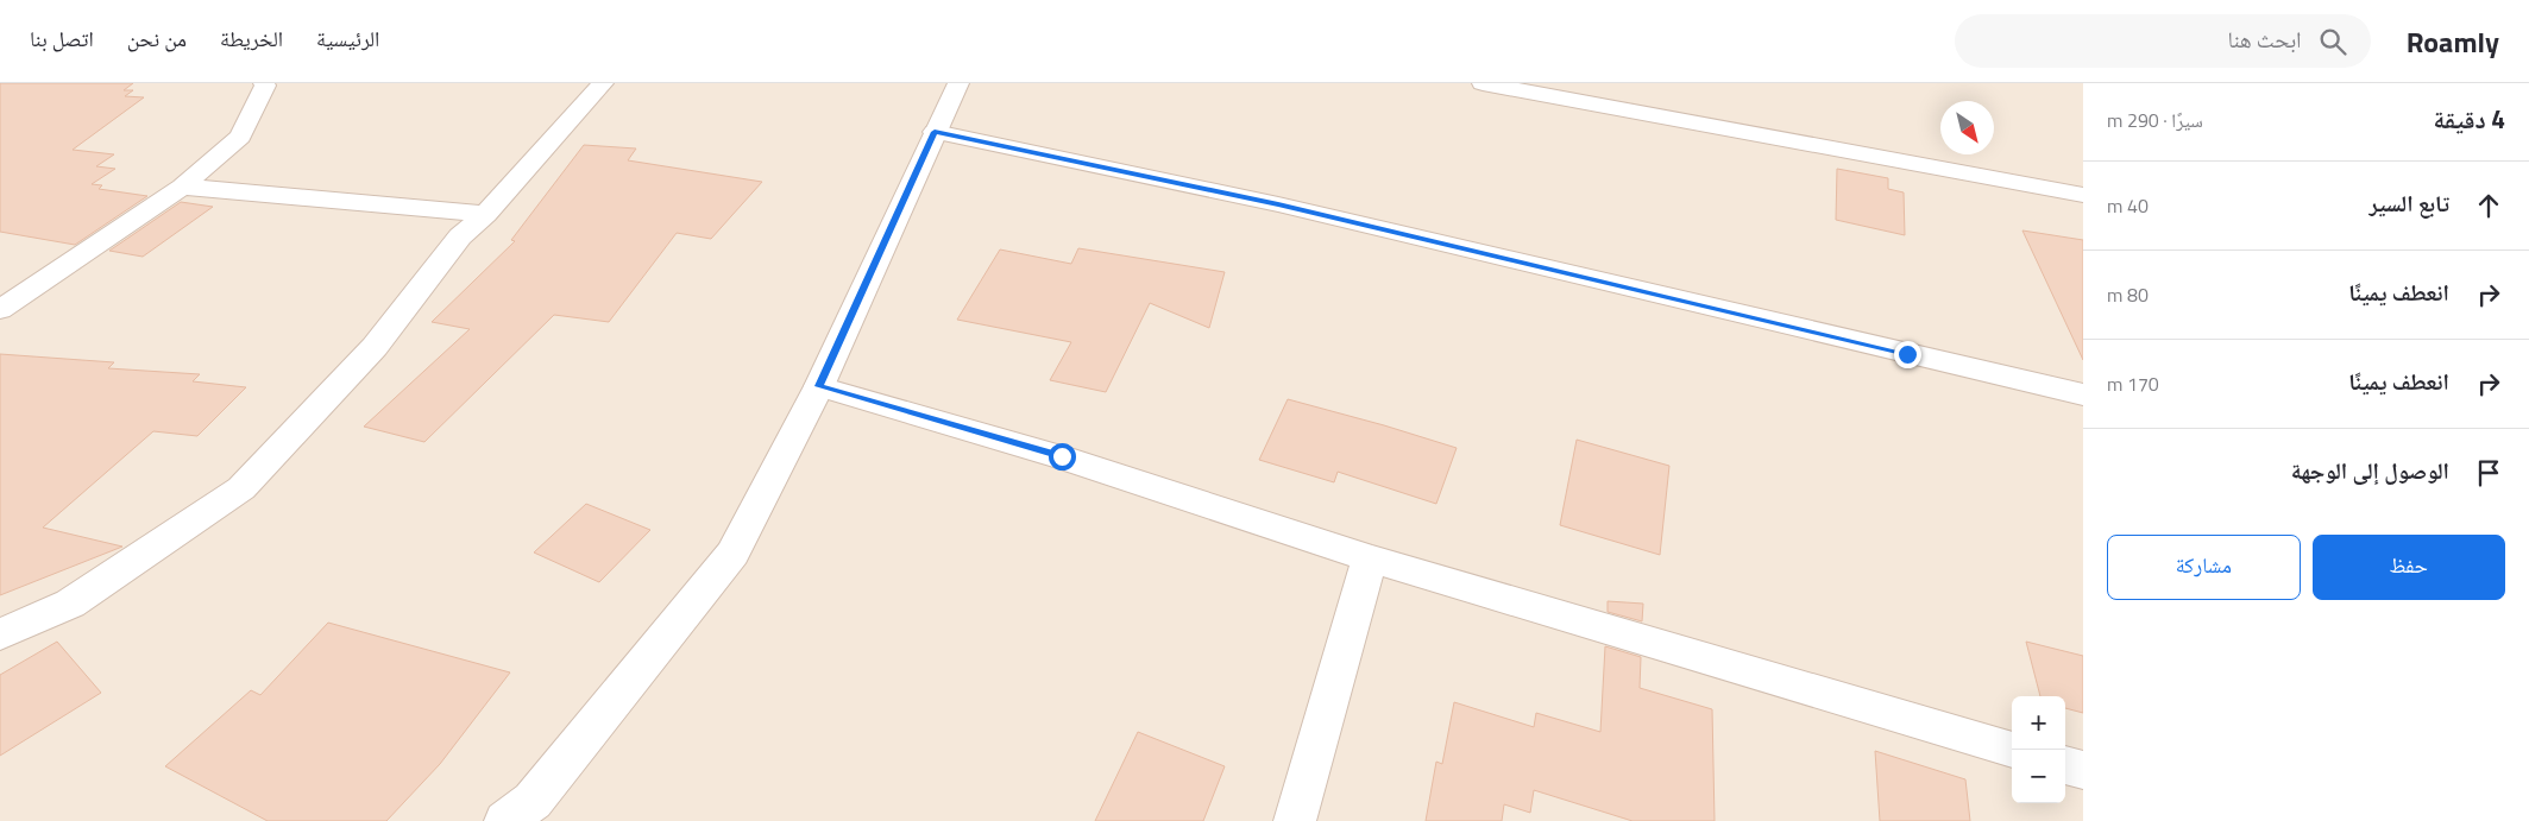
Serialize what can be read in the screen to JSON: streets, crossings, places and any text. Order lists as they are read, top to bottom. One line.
{"north":"bottom right","page":{"header":"Roamly","search":"ابحث هنا","nav":["الرئيسية","الخريطة","من نحن","اتصل بنا"],"heading":["4 دقيقة","سيرًا · 290 m"],"list":[["تابع السير","40 m"],["انعطف يمينًا","80 m"],["انعطف يمينًا","170 m"],"الوصول إلى الوجهة"],"buttons":["حفظ","مشاركة"],"map_buttons":["+","−"]}}
